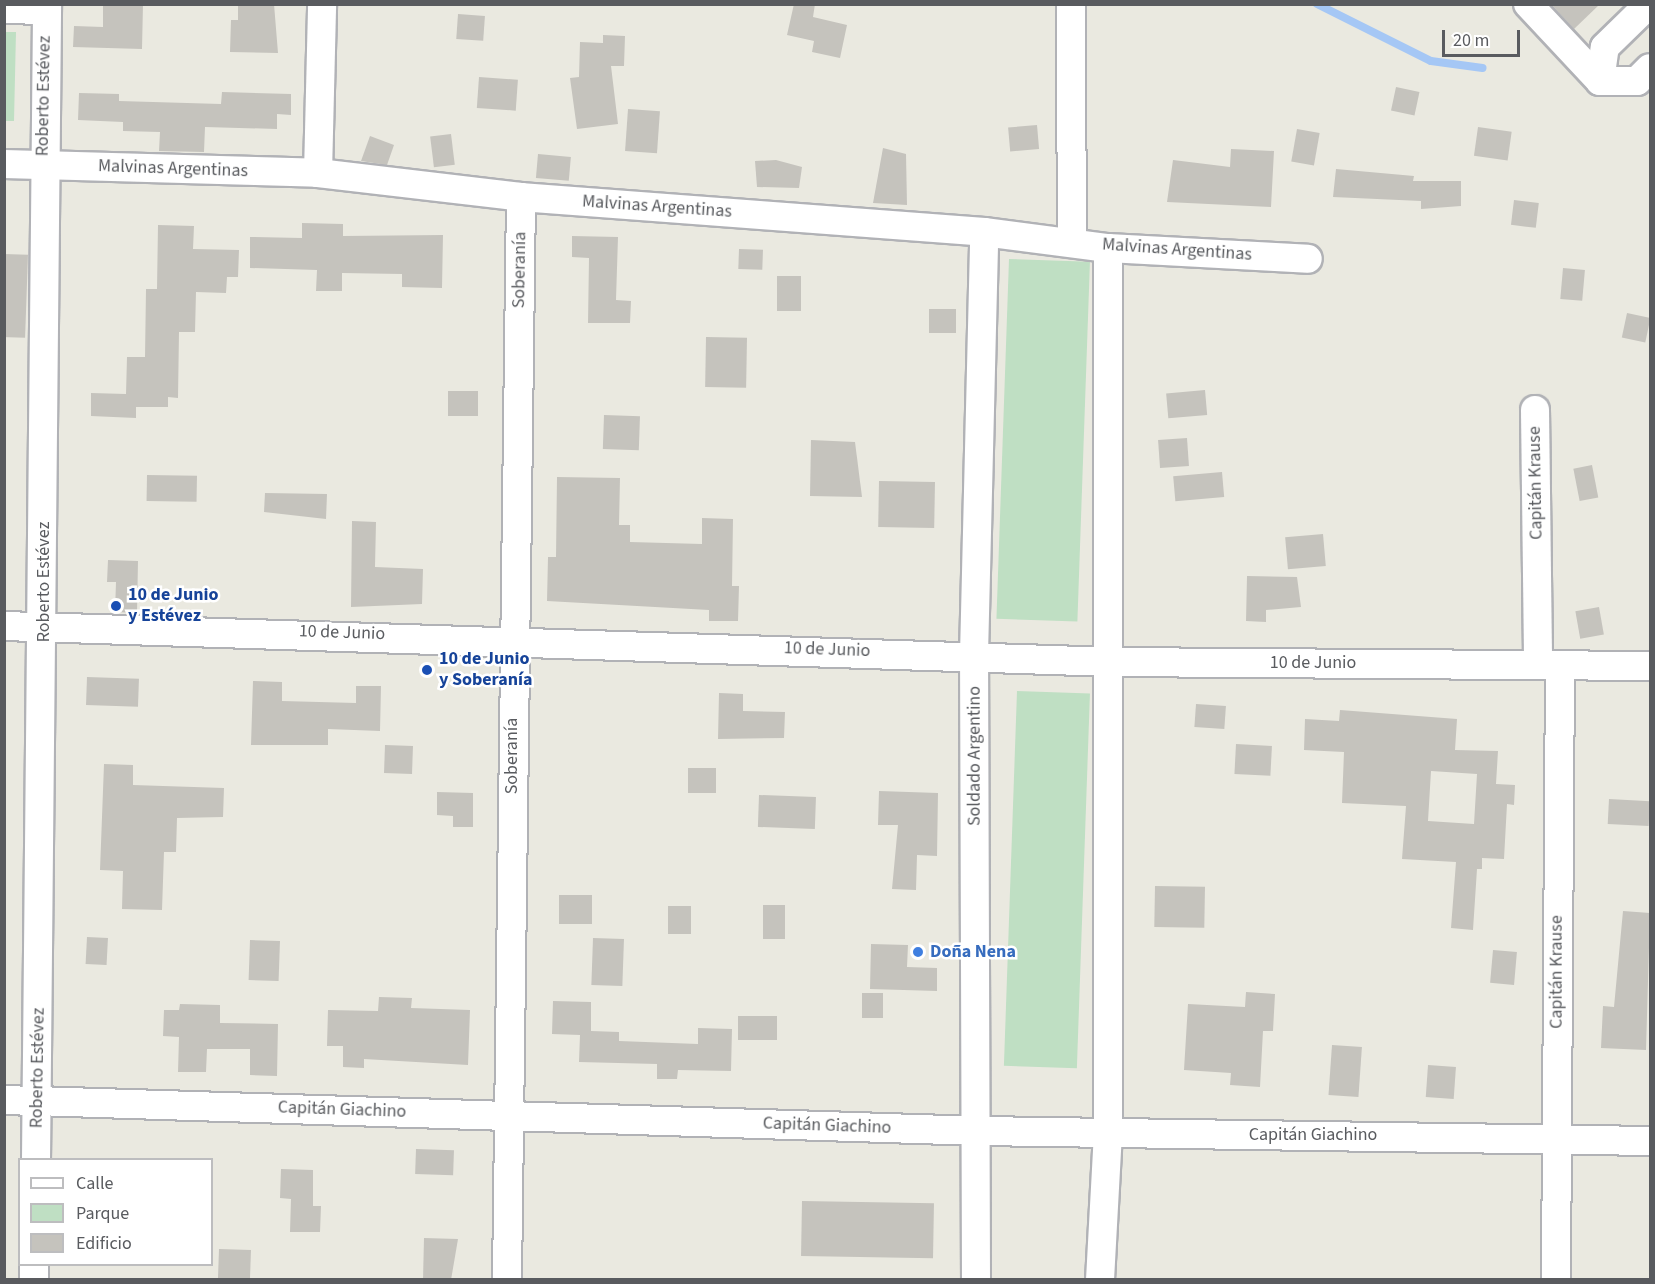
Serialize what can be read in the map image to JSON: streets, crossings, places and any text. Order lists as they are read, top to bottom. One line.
{"streets":{"street":["Roberto Estévez","Malvinas Argentinas","Soberanía","Capitán Krause","10 de Junio","Soldado Argentino","Capitán Giachino"]},"crossings":[["Roberto Estévez","Malvinas Argentinas"],["Roberto Estévez","10 de Junio"],["Roberto Estévez","Capitán Giachino"],["Malvinas Argentinas","Soberanía"],["Malvinas Argentinas","Soldado Argentino"],["Soberanía","10 de Junio"],["Soberanía","Capitán Giachino"],["Capitán Krause","10 de Junio"],["Capitán Krause","Capitán Giachino"],["10 de Junio","Soldado Argentino"],["Soldado Argentino","Capitán Giachino"]],"places":["10 de Junio y Estévez","10 de Junio y Soberanía","Doña Nena"],"legend":["Calle","Parque","Edificio"],"scale_bar":"20 m"}
